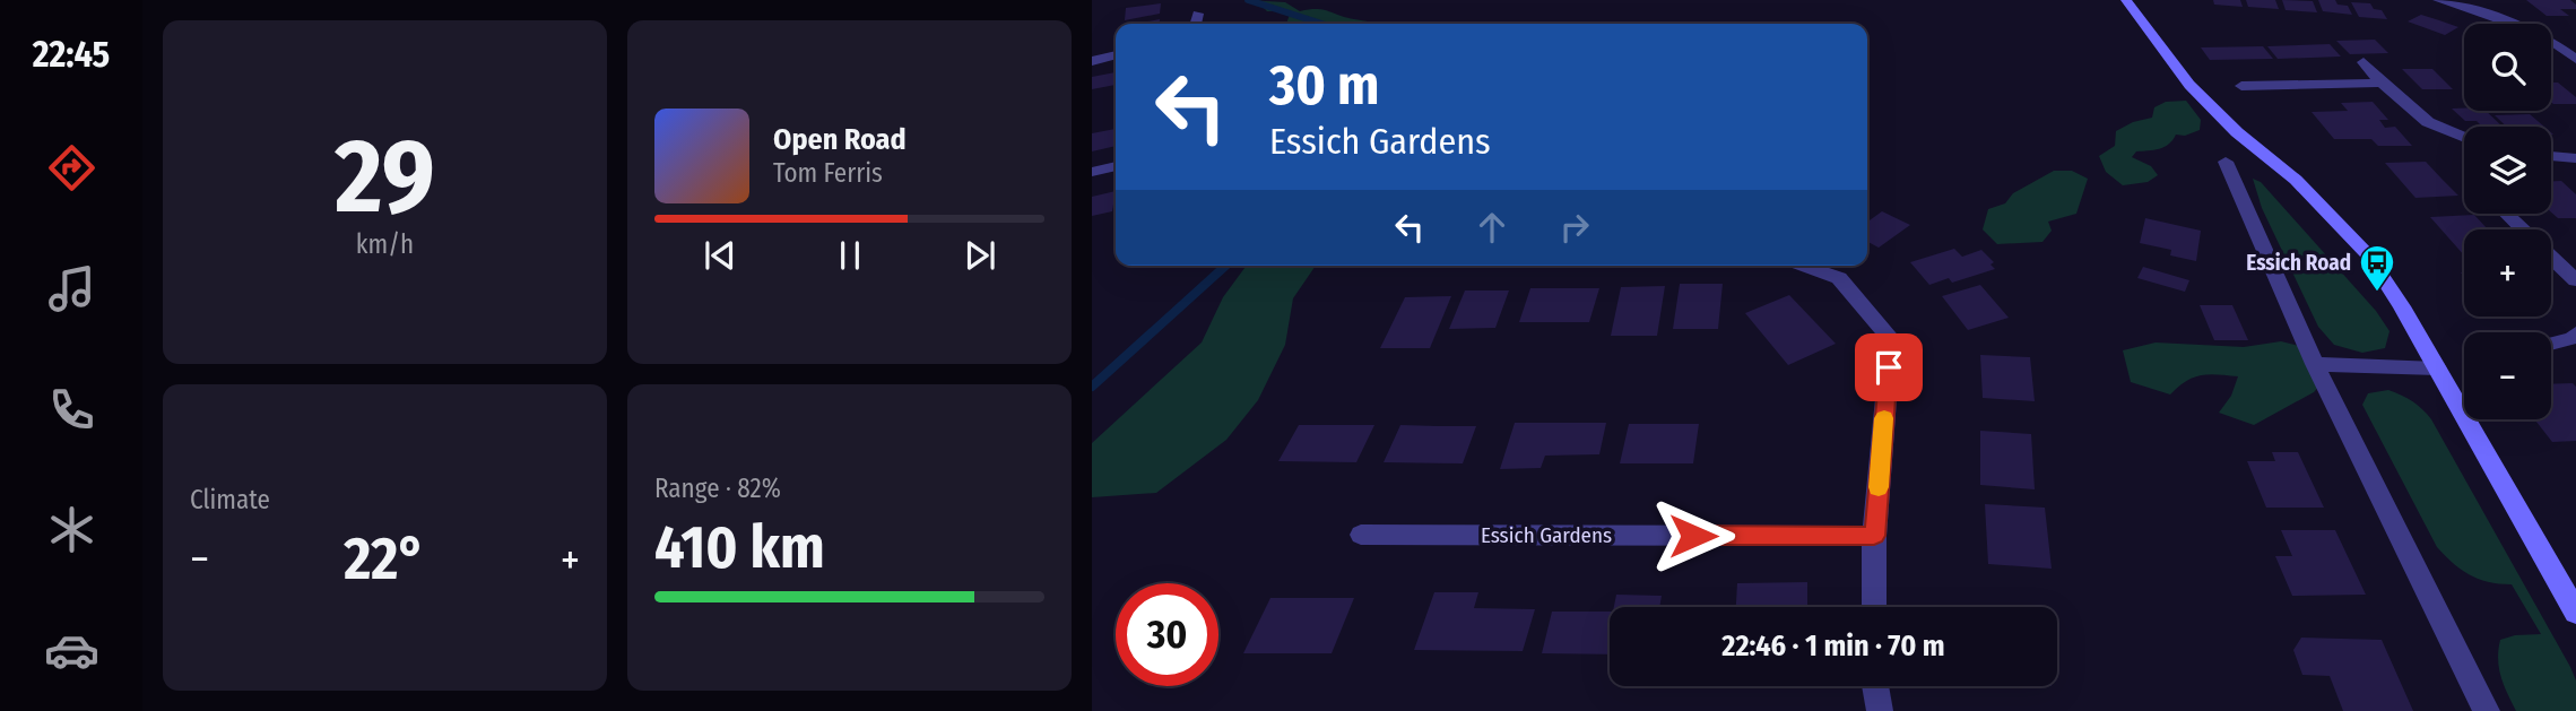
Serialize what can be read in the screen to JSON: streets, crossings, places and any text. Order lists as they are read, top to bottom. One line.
{"streets":{"street":["Essich Gardens"]},"places":{"bus stop":["Essich Road"]},"page":{"tabs":"22:45","tile":[["29","km/h"],"Climate",["Range · 82%","410 km"]],"map_buttons":["+","−"],"turn":["30 m","Essich Gardens"],"song":["Open Road","Tom Ferris"],"heat":["−","22°","+"],"limit":"30","trip":"22:46 · 1 min · 70 m"}}
